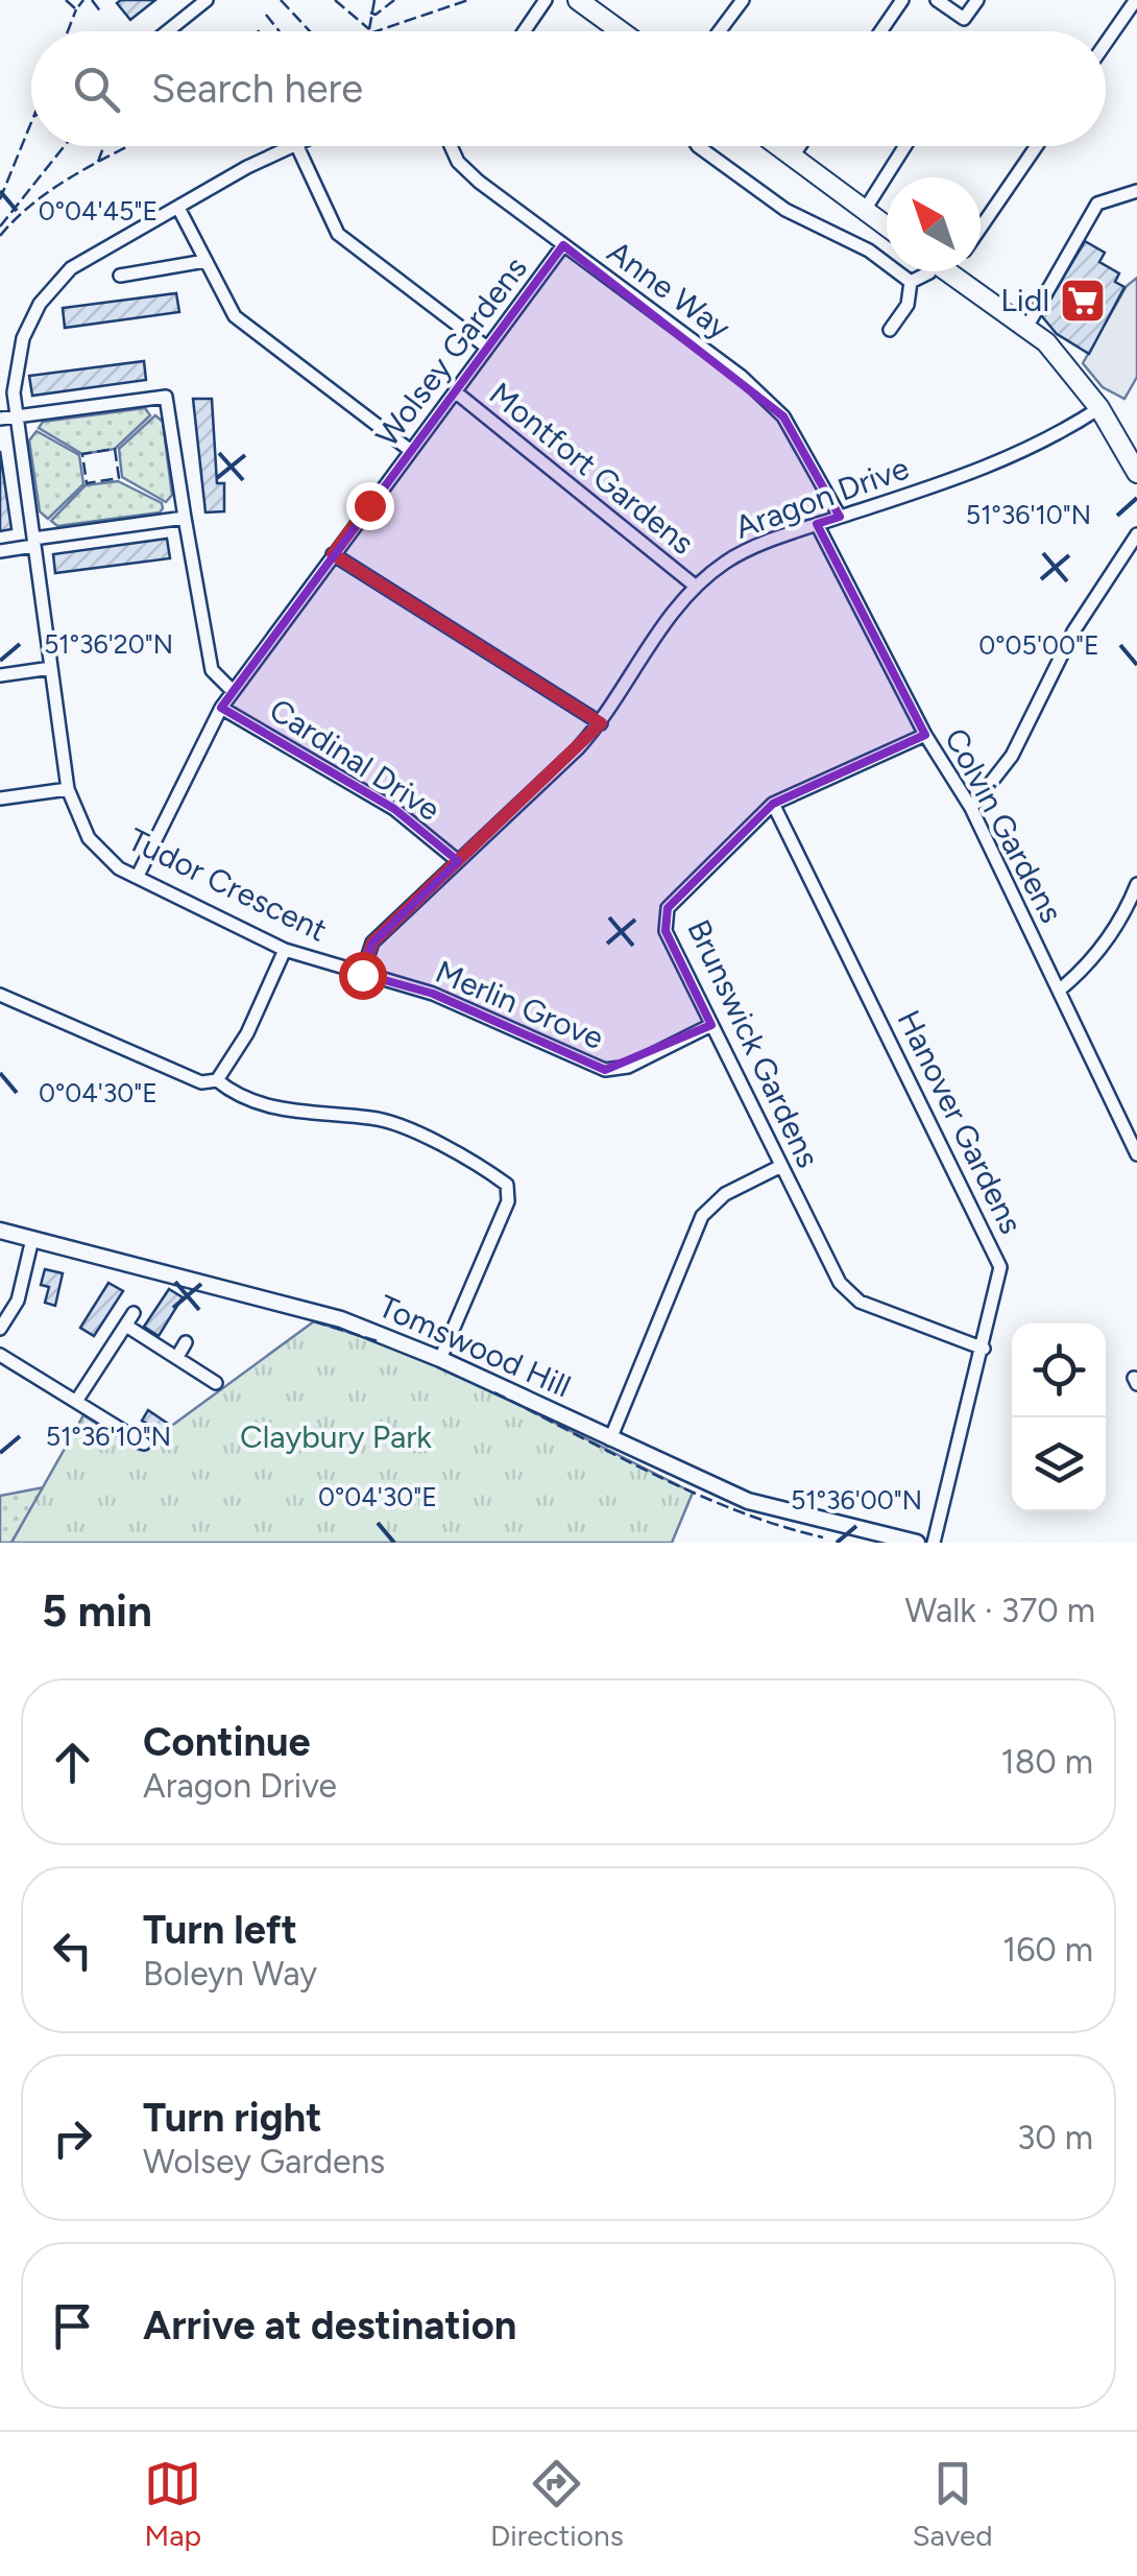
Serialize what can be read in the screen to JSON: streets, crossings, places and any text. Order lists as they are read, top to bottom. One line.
{"streets":{"street":["Anne Way","Wolsey Gardens","Montfort Gardens","Aragon Drive","Cardinal Drive","Colvin Gardens","Tudor Crescent","Merlin Grove","Brunswick Gardens","Hanover Gardens","Tomswood Hill"]},"crossings":[["Anne Way","Wolsey Gardens"],["Anne Way","Aragon Drive"],["Wolsey Gardens","Montfort Gardens"],["Wolsey Gardens","Cardinal Drive"],["Wolsey Gardens","Tudor Crescent"],["Montfort Gardens","Aragon Drive"],["Aragon Drive","Cardinal Drive"],["Aragon Drive","Colvin Gardens"],["Aragon Drive","Tudor Crescent"],["Aragon Drive","Merlin Grove"],["Colvin Gardens","Brunswick Gardens"],["Tudor Crescent","Merlin Grove"],["Merlin Grove","Brunswick Gardens"],["Brunswick Gardens","Hanover Gardens"]],"parks":["Claybury Park"],"places":{"supermarket":["Lidl"]},"north":"top left","page":{"search":"Search here","heading":["5 min","Walk · 370 m"],"list":[["Continue","Aragon Drive","180 m"],["Turn left","Boleyn Way","160 m"],["Turn right","Wolsey Gardens","30 m"],"Arrive at destination"],"nav":["Map","Directions","Saved"]},"coordinates":["0°04'45\"E","51°36'10\"N","51°36'20\"N","0°05'00\"E","0°04'30\"E","51°36'00\"N"]}
